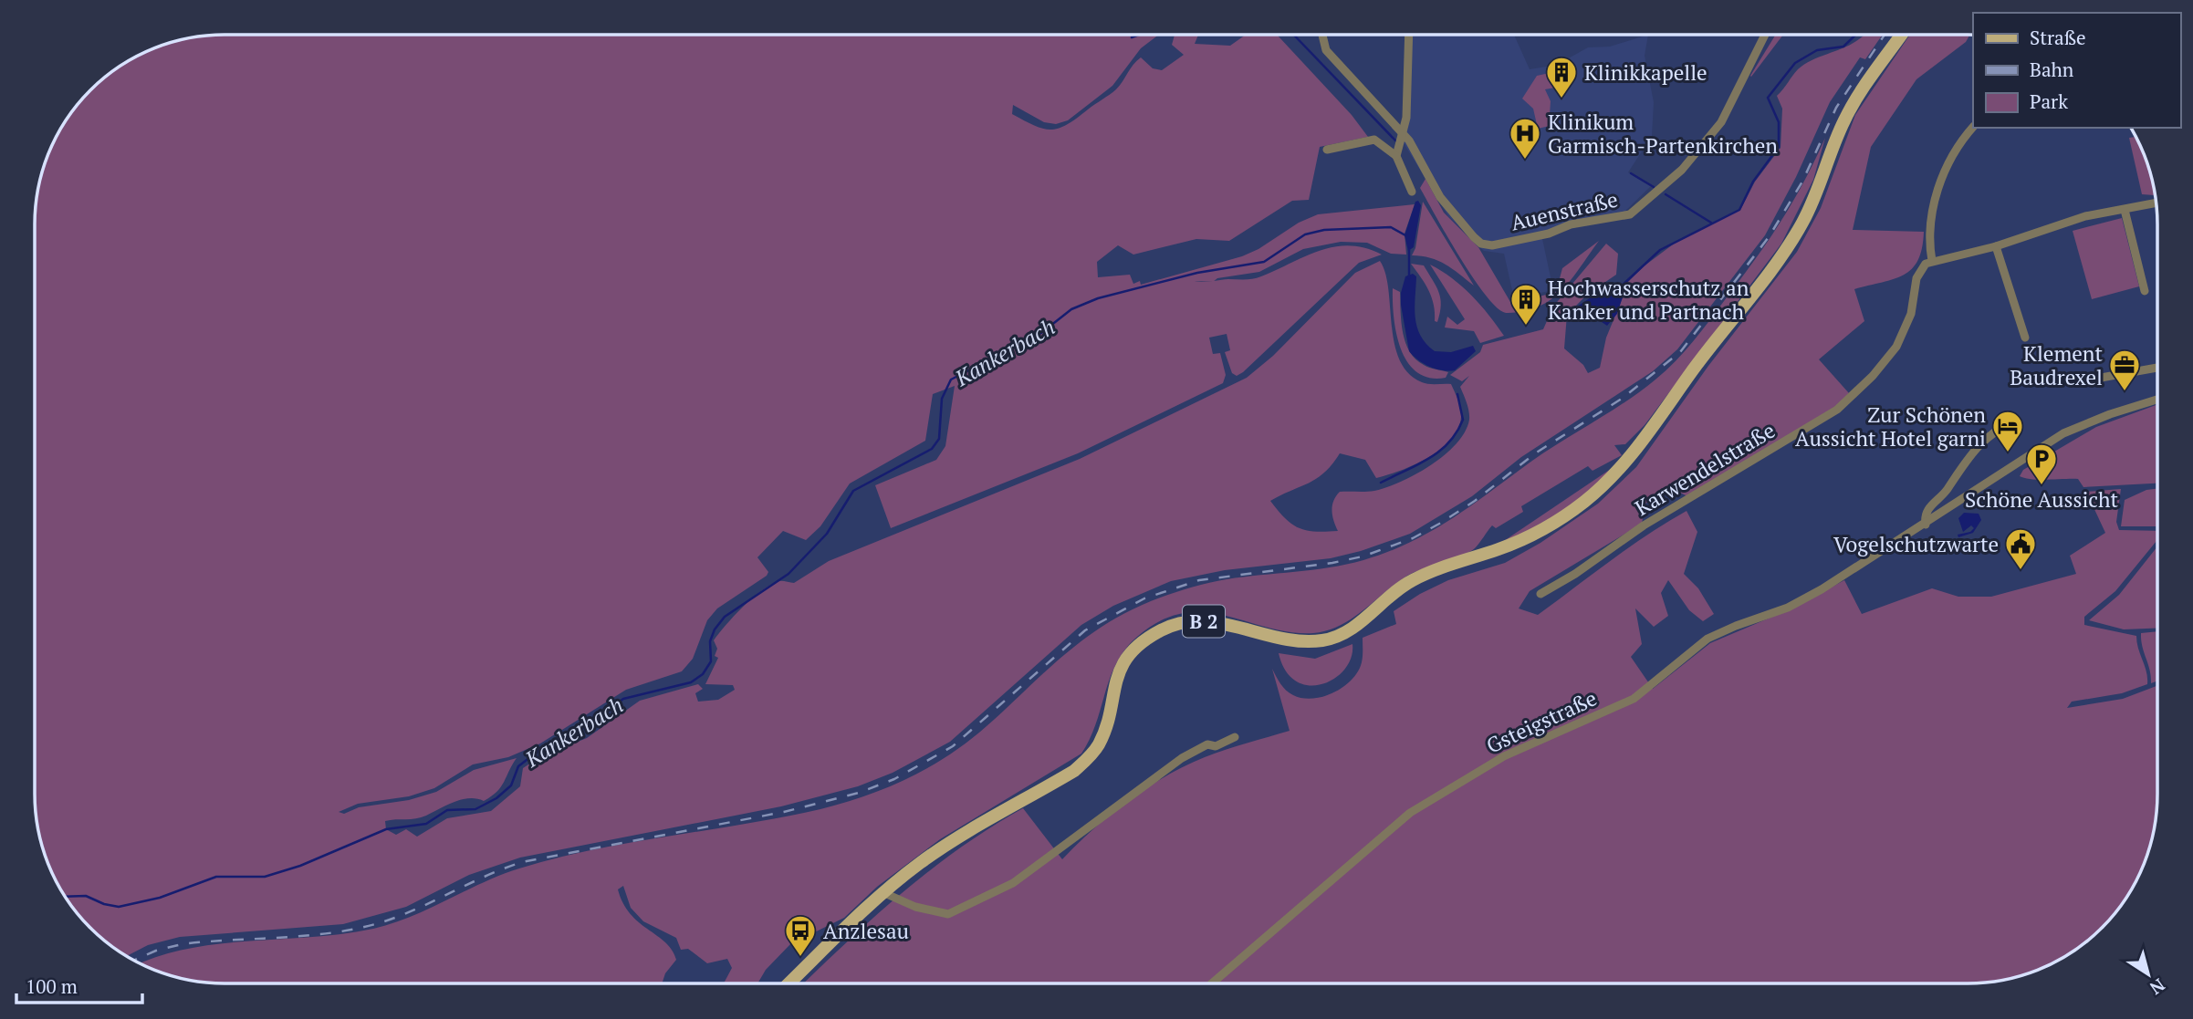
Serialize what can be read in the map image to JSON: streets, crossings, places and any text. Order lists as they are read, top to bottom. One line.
{"streets":{"main road":["B 2"],"street":["Auenstraße","Karwendelstraße","Gsteigstraße"]},"water":["Kankerbach"],"places":{"building":["Klinikkapelle","Hochwasserschutz an Kanker und Partnach"],"hospital":["Klinikum Garmisch-Partenkirchen"],"office":["Klement Baudrexel"],"hotel":["Zur Schönen Aussicht Hotel garni"],"parking":["Schöne Aussicht"],"public building":["Vogelschutzwarte"],"bus stop":["Anzlesau"]},"legend":["Straße","Bahn","Park"],"scale_bar":"100 m","north":"bottom right"}
